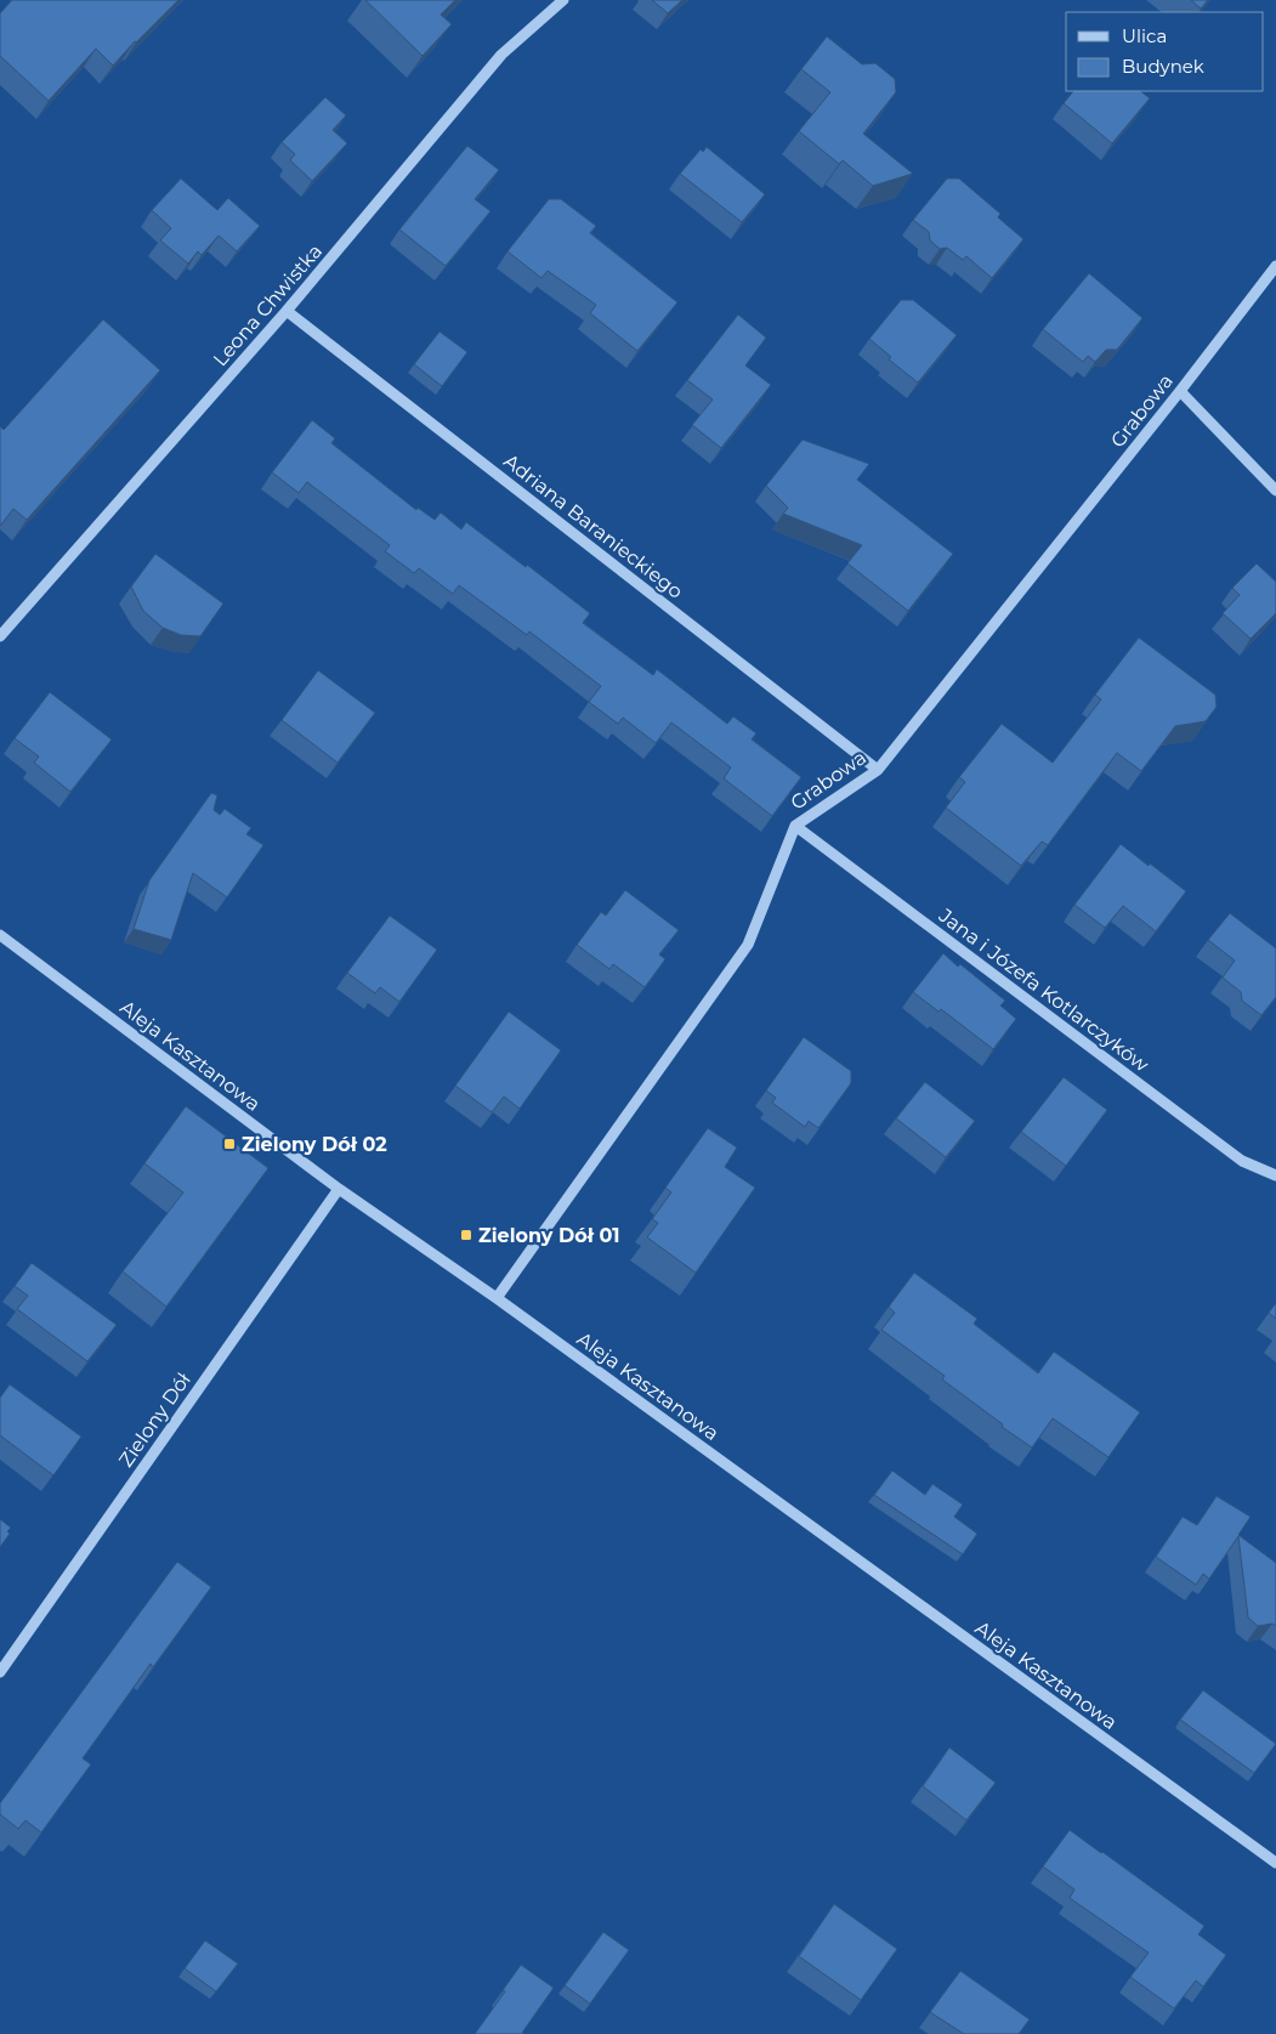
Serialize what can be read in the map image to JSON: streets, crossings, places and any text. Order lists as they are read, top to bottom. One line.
{"streets":{"street":["Leona Chwistka","Grabowa","Adriana Baranieckiego","Jana i Józefa Kotlarczyków","Aleja Kasztanowa","Zielony Dół"]},"crossings":[["Leona Chwistka","Adriana Baranieckiego"],["Grabowa","Adriana Baranieckiego"],["Grabowa","Jana i Józefa Kotlarczyków"],["Grabowa","Aleja Kasztanowa"],["Aleja Kasztanowa","Zielony Dół"]],"places":{"transit":["Zielony Dół 02","Zielony Dół 01"]},"legend":["Ulica","Budynek"]}
